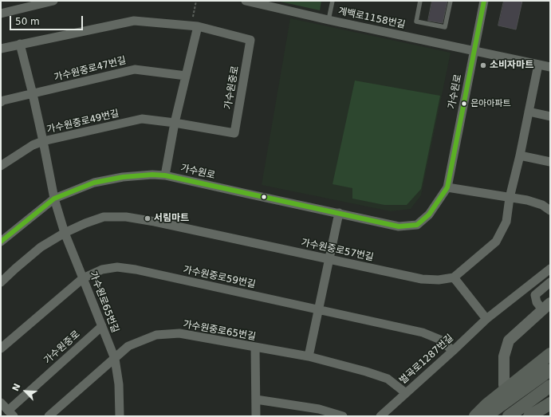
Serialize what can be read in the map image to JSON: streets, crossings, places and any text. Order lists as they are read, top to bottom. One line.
{"streets":{"street":["계백로1158번길","가수원중로47번길","가수원중로","가수원로","가수원중로49번길","가수원중로57번길","가수원중로59번길","가수원로65번길","가수원중로65번길","벌곡로1287번길"]},"crossings":[["계백로1158번길","가수원로"],["가수원중로","가수원중로49번길"],["가수원중로","가수원로65번길"],["가수원로","가수원로65번길"],["가수원중로57번길","가수원로65번길"],["가수원중로59번길","가수원로65번길"],["가수원중로59번길","벌곡로1287번길"],["가수원로65번길","가수원중로65번길"],["가수원중로65번길","벌곡로1287번길"]],"places":["소비자마트","은아아파트","서림마트"],"scale_bar":"50 m","north":"top left"}
